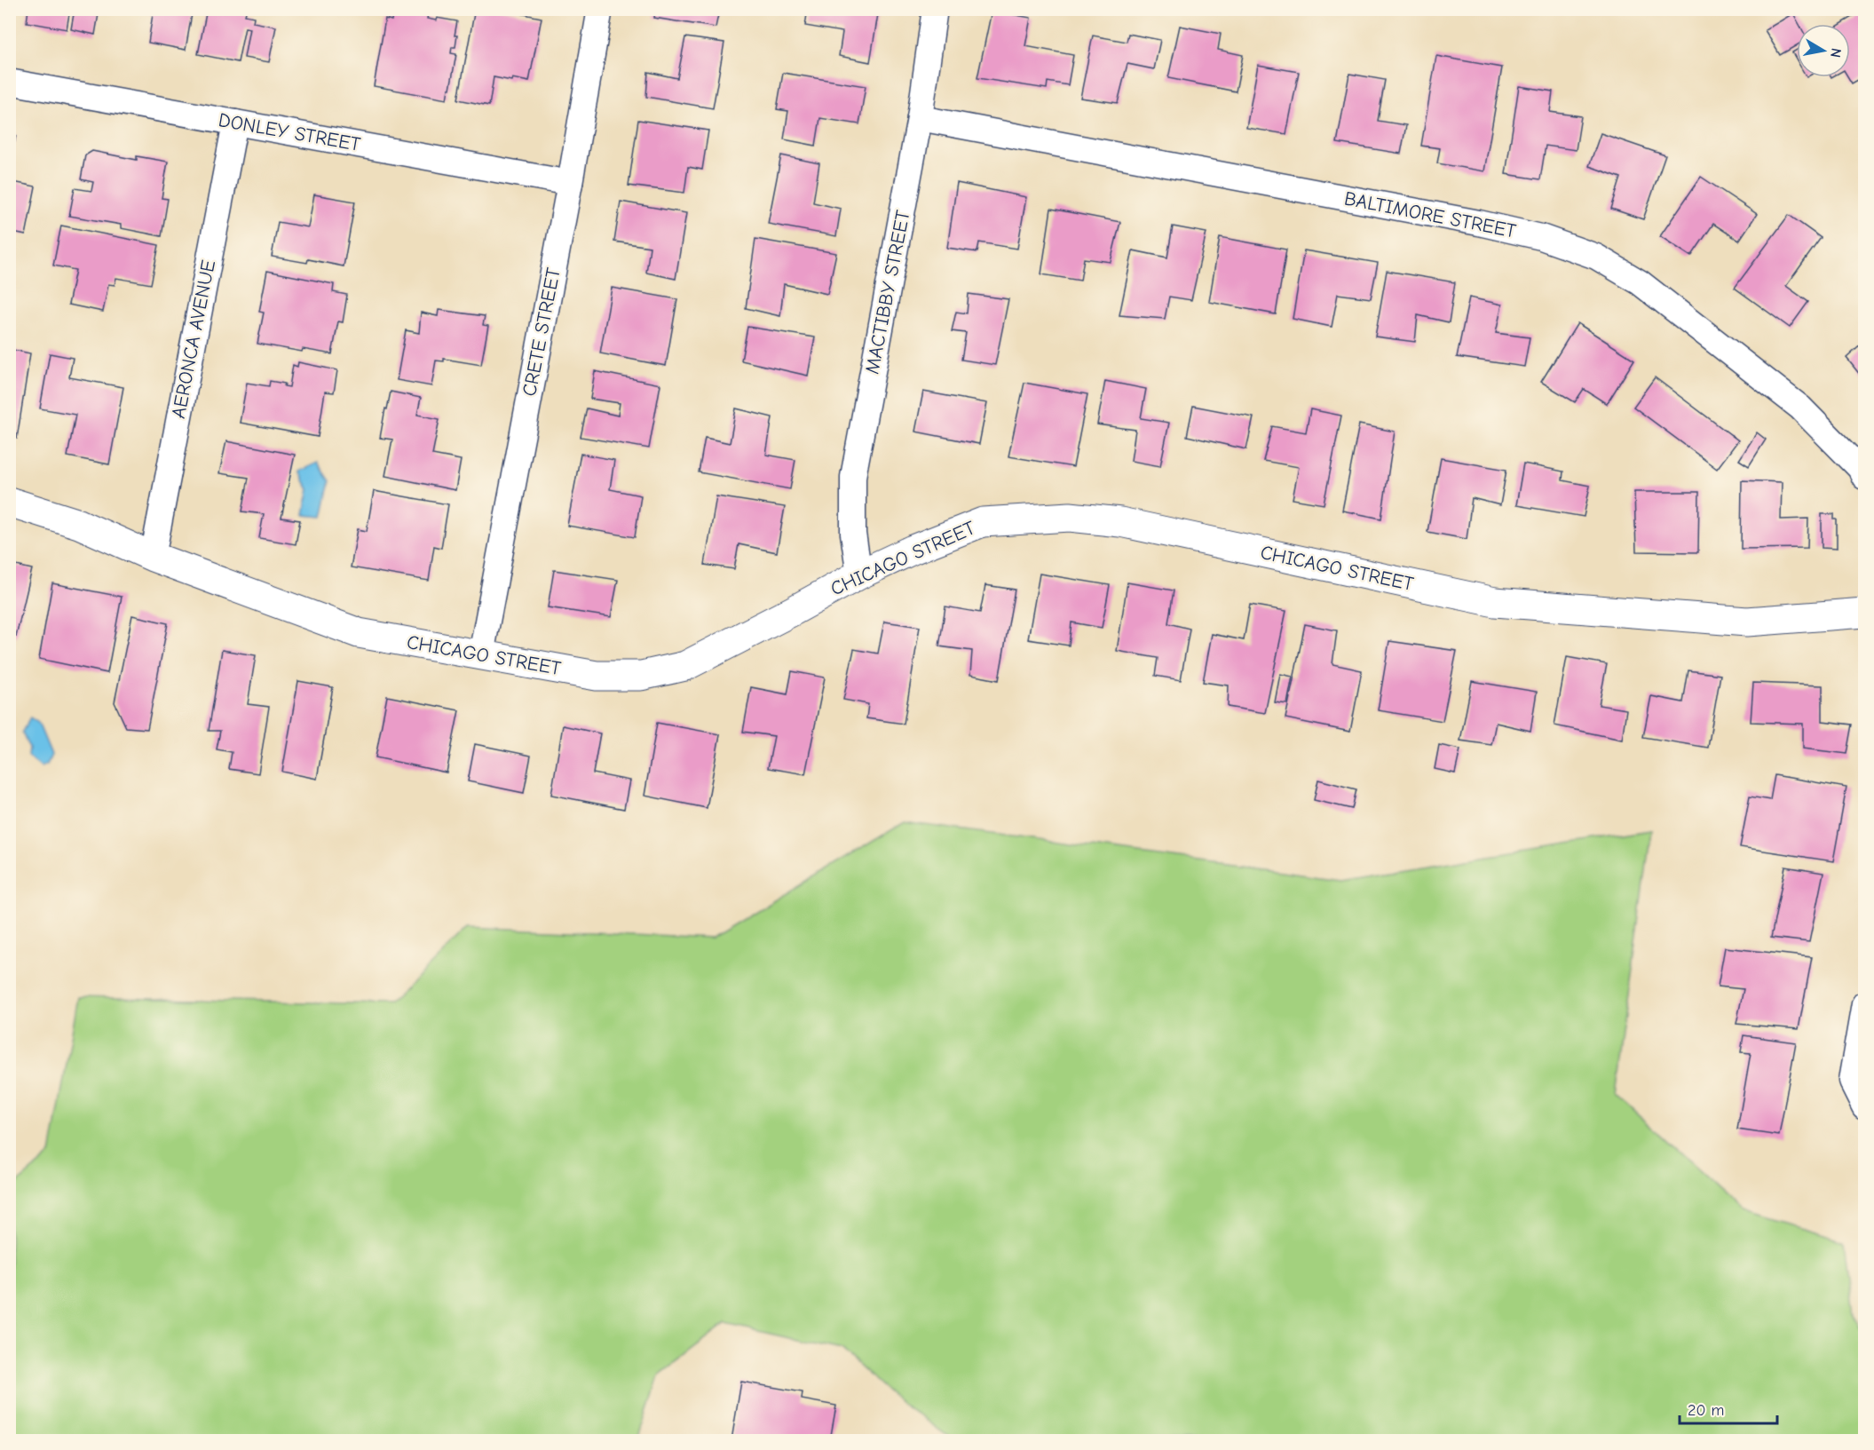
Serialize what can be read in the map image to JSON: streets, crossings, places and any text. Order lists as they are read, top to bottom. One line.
{"streets":{"street":["DONLEY STREET","BALTIMORE STREET","MACTIBBY STREET","CRETE STREET","AERONCA AVENUE","CHICAGO STREET"]},"crossings":[["DONLEY STREET","CRETE STREET"],["DONLEY STREET","AERONCA AVENUE"],["BALTIMORE STREET","MACTIBBY STREET"],["MACTIBBY STREET","CHICAGO STREET"],["CRETE STREET","CHICAGO STREET"],["AERONCA AVENUE","CHICAGO STREET"]],"scale_bar":"20 m","north":"right"}
